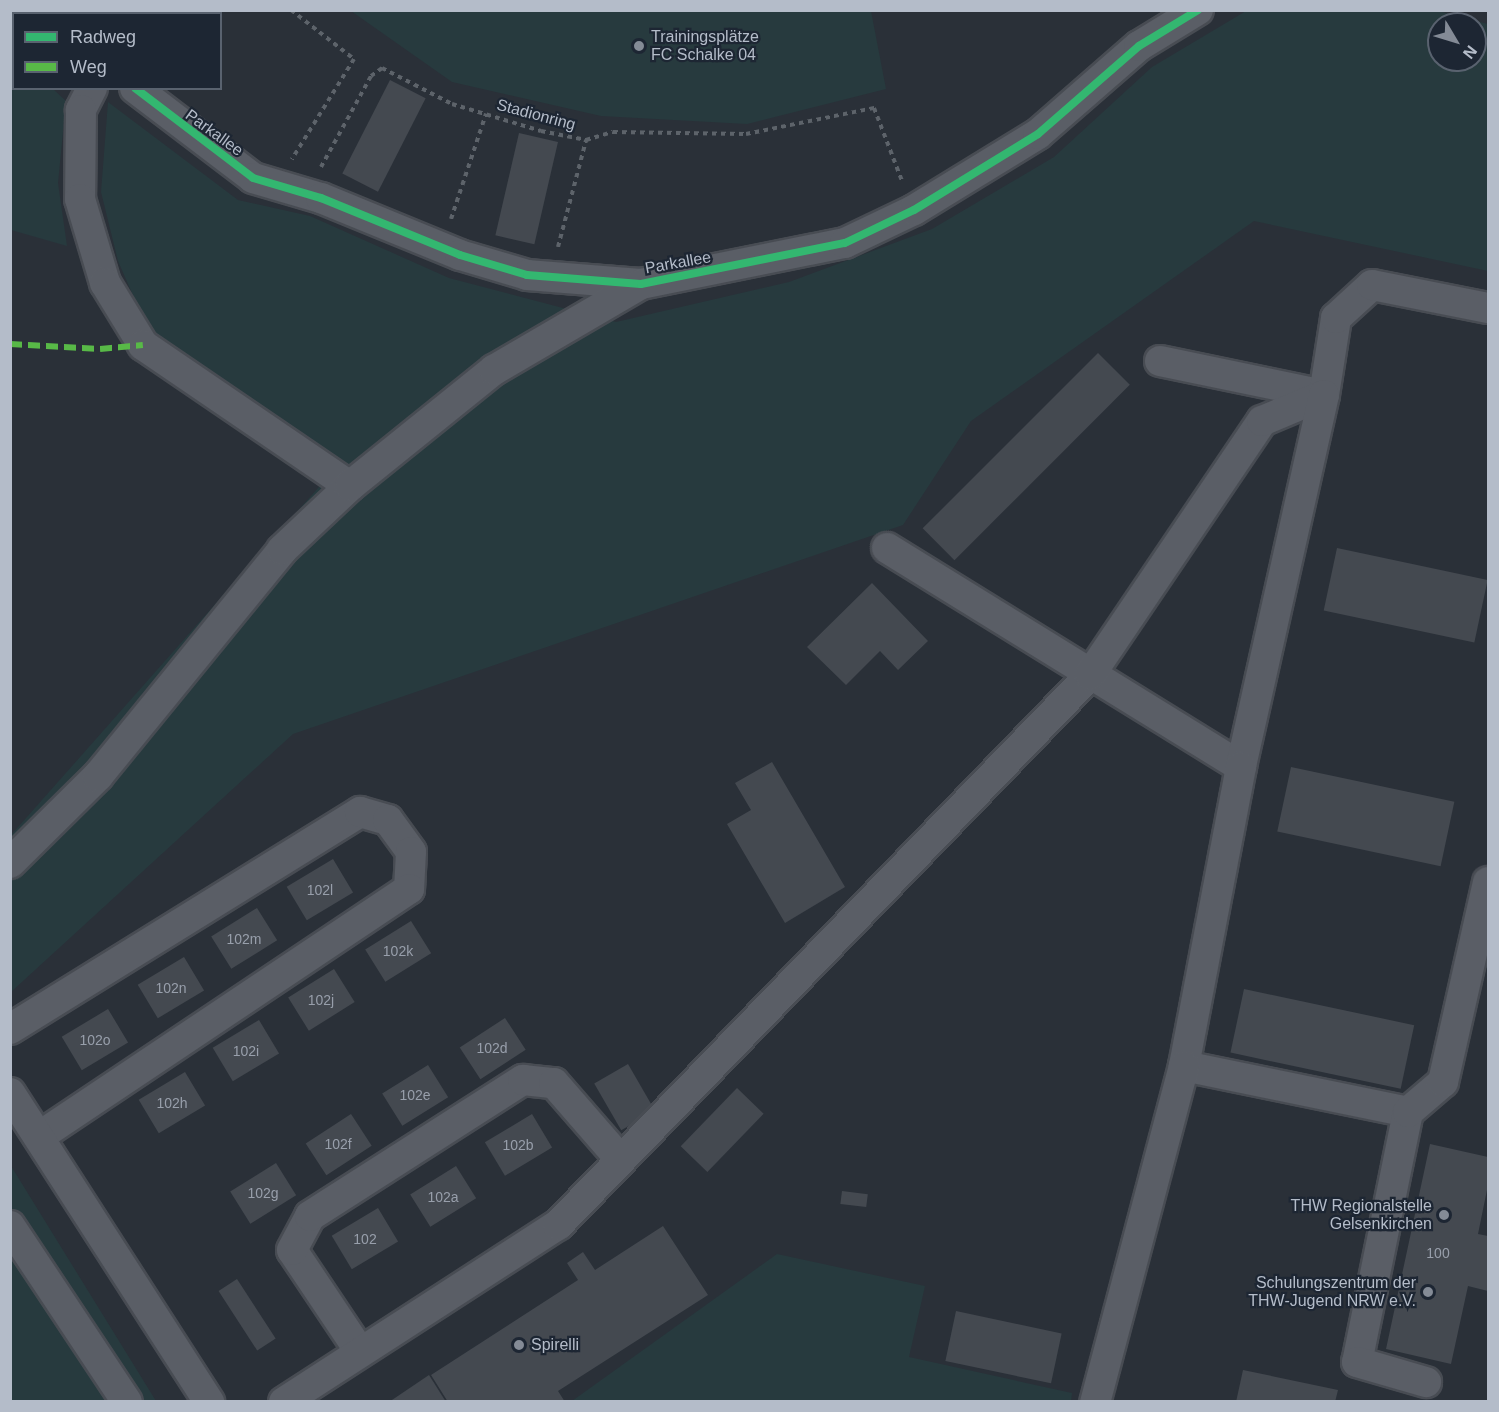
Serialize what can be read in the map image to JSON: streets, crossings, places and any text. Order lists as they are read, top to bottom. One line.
{"streets":{"street":["Parkallee"],"path":["Stadionring"]},"crossings":[["Stadionring","Parkallee"]],"places":["Trainingsplätze FC Schalke 04","THW Regionalstelle Gelsenkirchen","Schulungszentrum der THW-Jugend NRW e.V.","Spirelli"],"house_numbers":["102l","102m","102k","102n","102j","102o","102d","102i","102e","102h","102f","102b","102g","102a","102","100"],"legend":["Radweg","Weg"],"north":"bottom right"}
